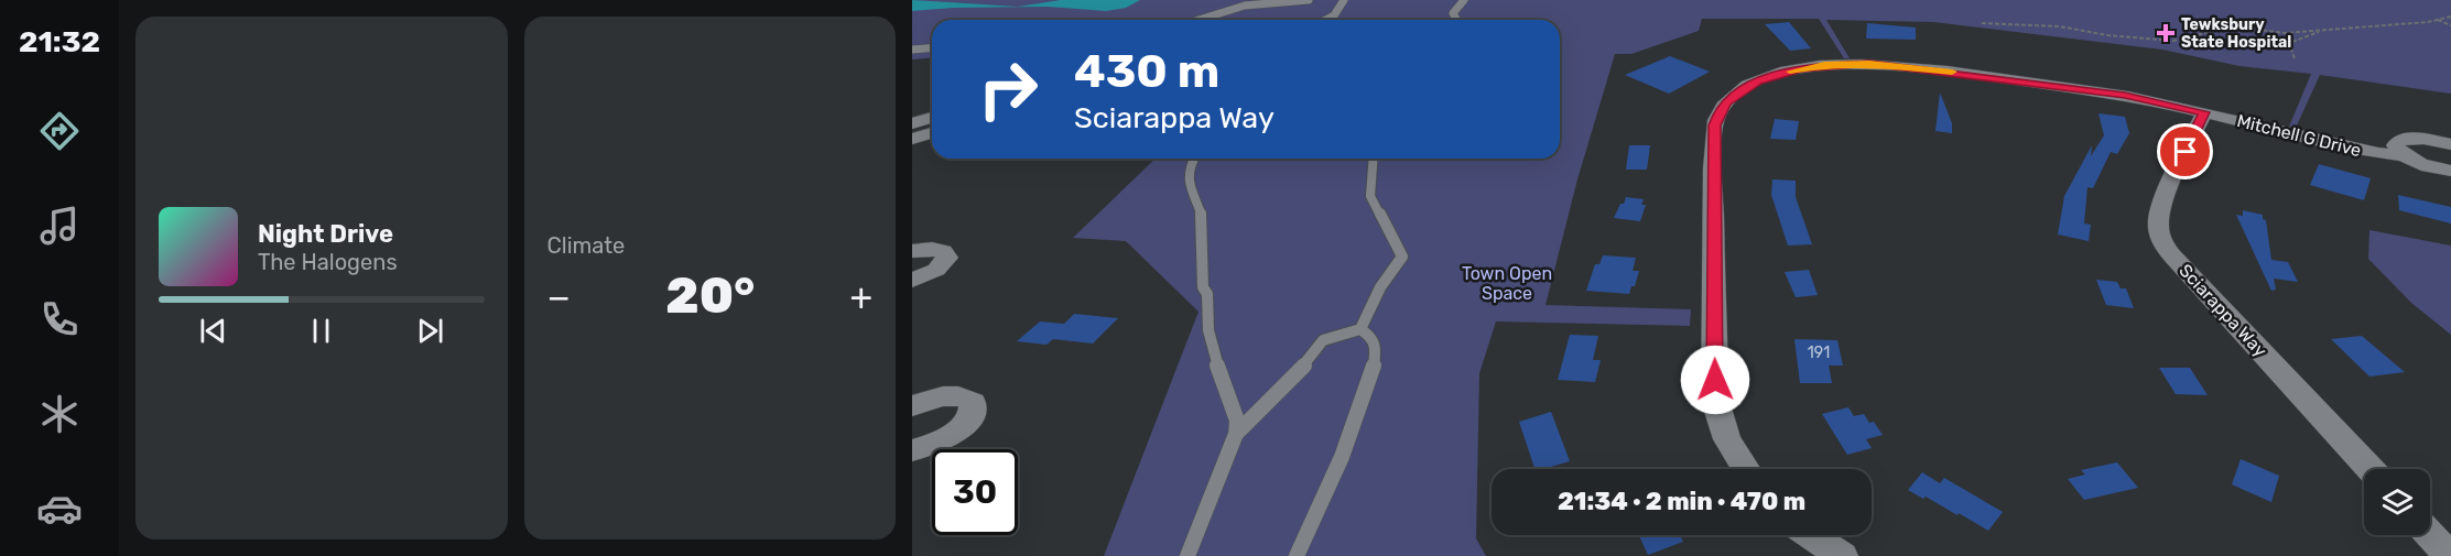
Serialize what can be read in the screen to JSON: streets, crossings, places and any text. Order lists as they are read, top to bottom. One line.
{"streets":{"street":["Mitchell G Drive","Sciarappa Way"]},"crossings":[["Mitchell G Drive","Sciarappa Way"]],"parks":["Town Open Space"],"places":{"health":["Tewksbury State Hospital"]},"house_numbers":["191"],"page":{"tabs":"21:32","tile":"Climate","turn":["430 m","Sciarappa Way"],"song":["Night Drive","The Halogens"],"heat":["−","20°","+"],"limit":"30","trip":"21:34 · 2 min · 470 m"}}
